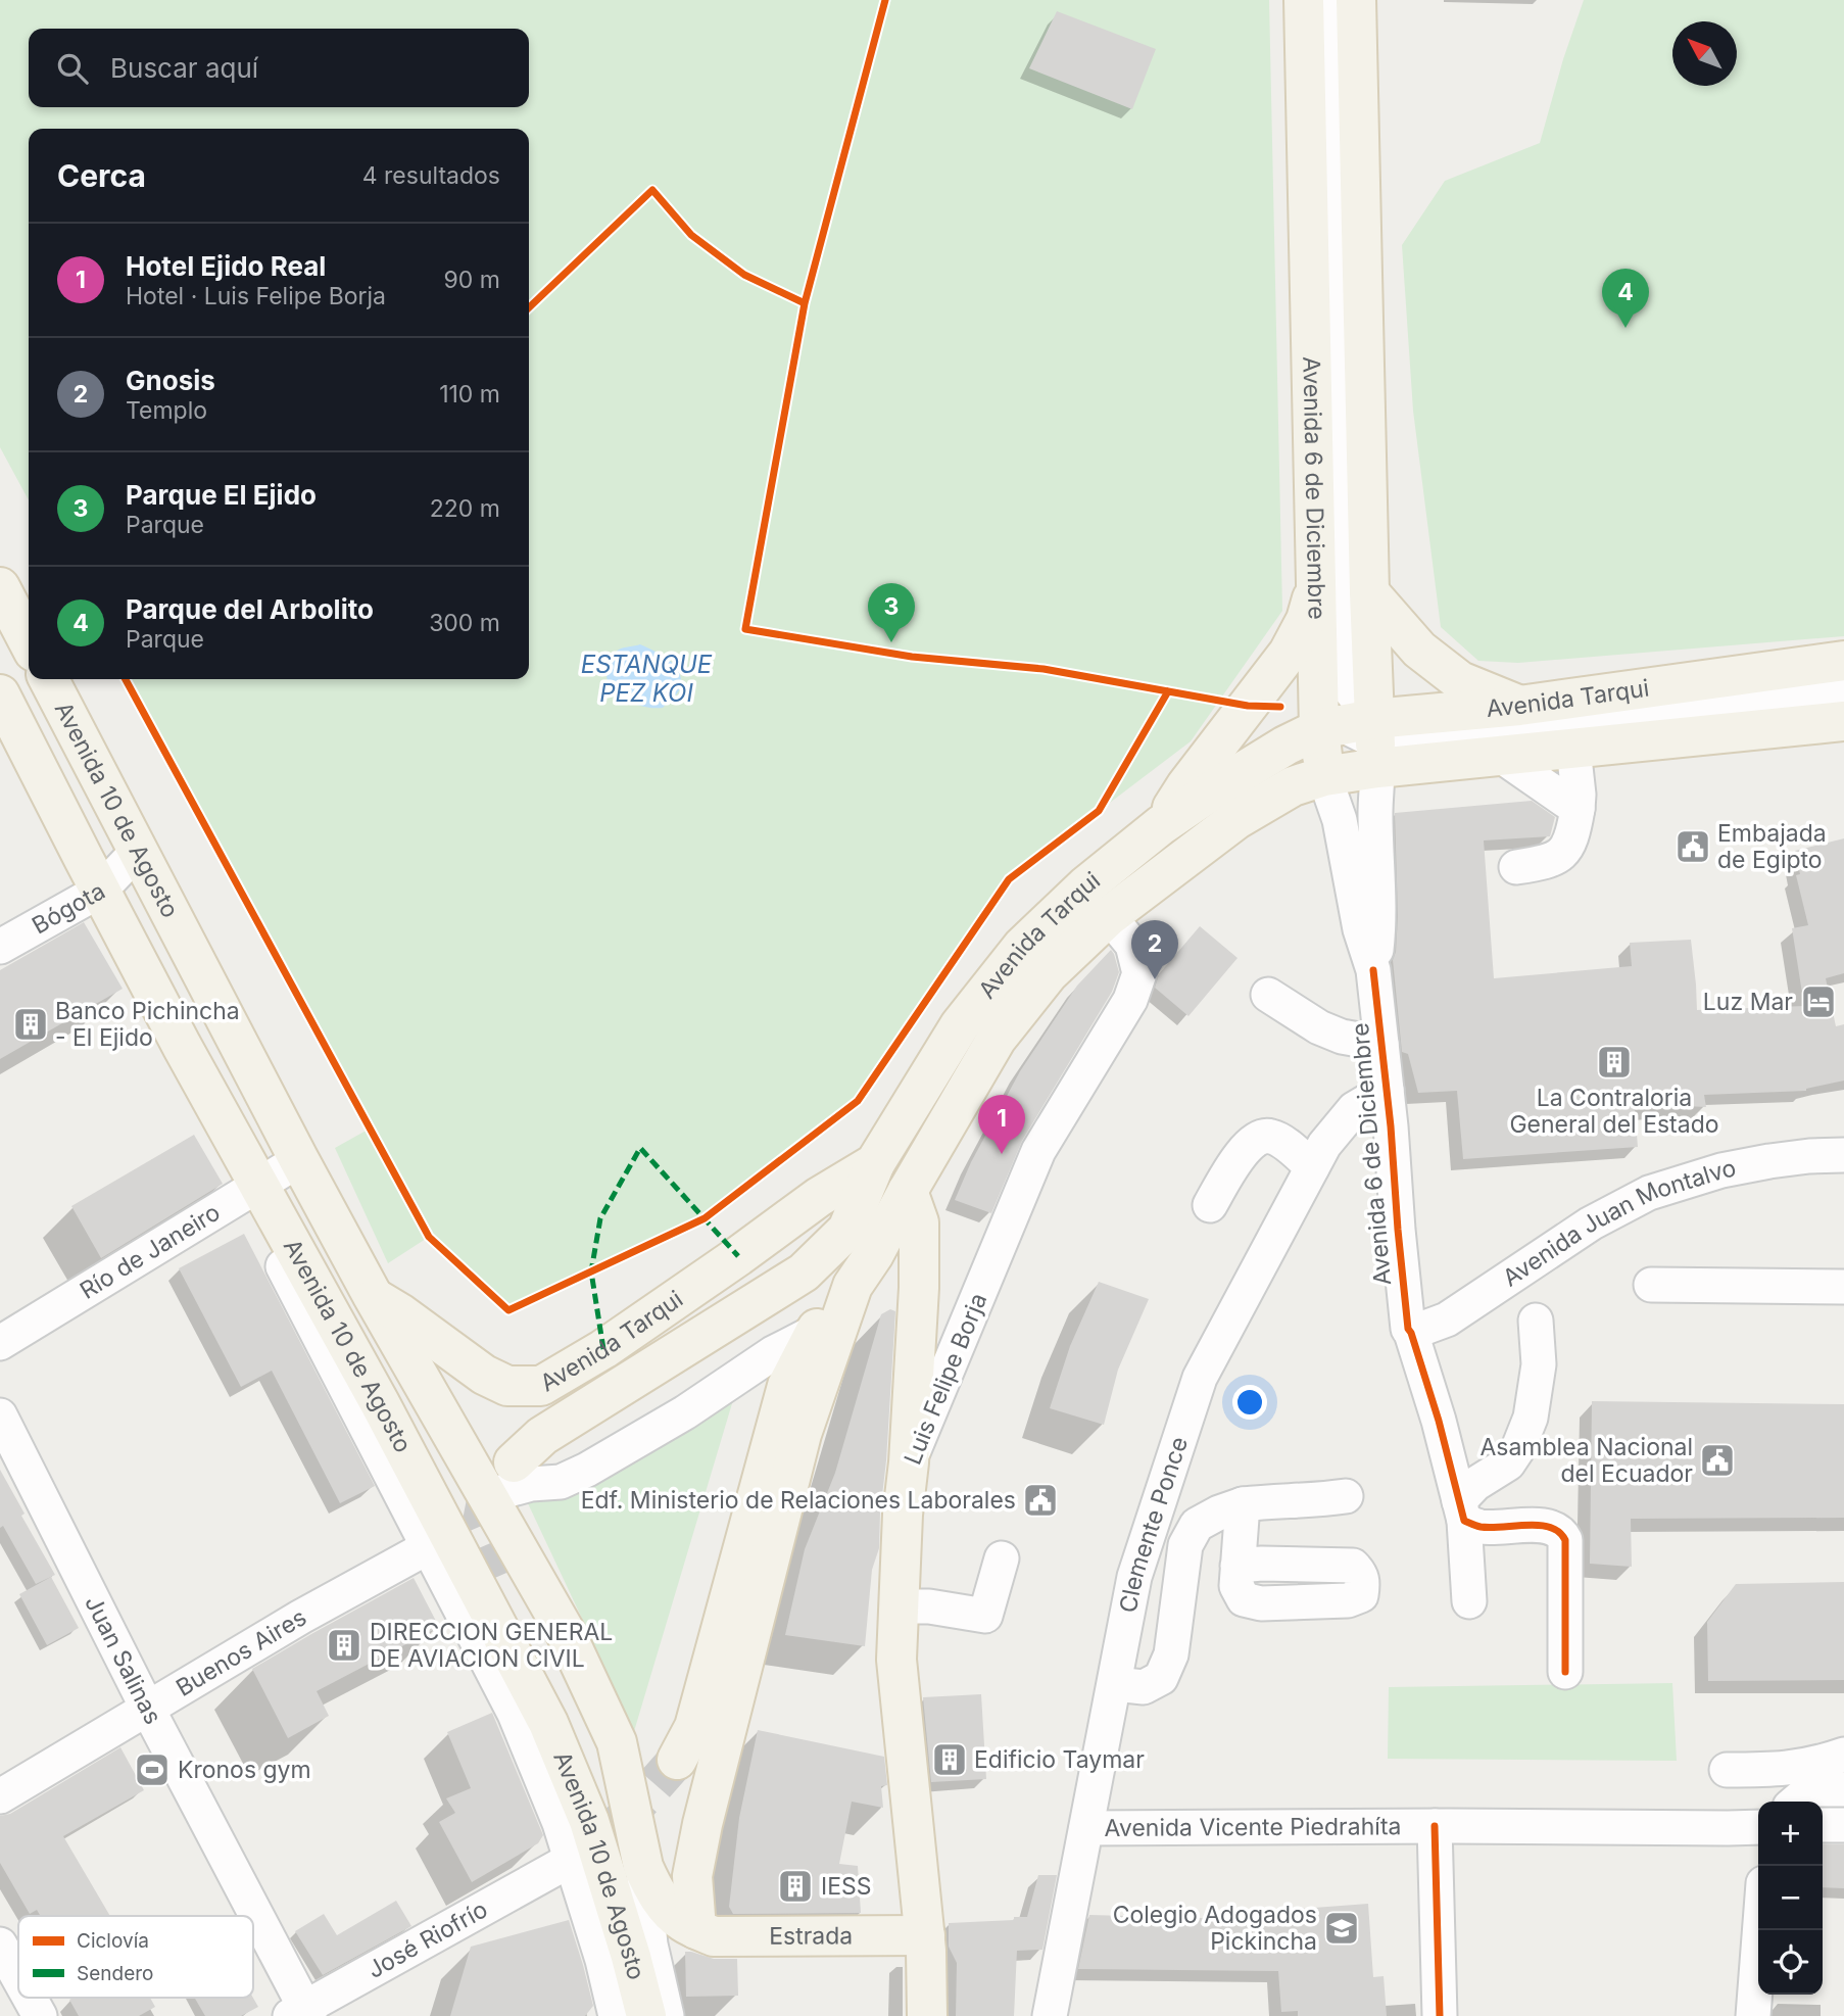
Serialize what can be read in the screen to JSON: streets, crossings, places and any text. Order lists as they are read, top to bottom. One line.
{"streets":{"main road":["Avenida 6 de Diciembre","Avenida Tarqui","Avenida 10 de Agosto","Luis Felipe Borja","Estrada"],"street":["Bógota","Avenida Juan Montalvo","Río de Janeiro","Clemente Ponce","Buenos Aires","Juan Salinas","Avenida Vicente Piedrahíta","José Riofrío"]},"crossings":[["Avenida 6 de Diciembre","Avenida Tarqui"],["Avenida 6 de Diciembre","Avenida Juan Montalvo"],["Avenida 6 de Diciembre","Clemente Ponce"],["Avenida Tarqui","Avenida 10 de Agosto"],["Avenida Tarqui","Luis Felipe Borja"],["Avenida Tarqui","Estrada"],["Avenida 10 de Agosto","Bógota"],["Avenida 10 de Agosto","Río de Janeiro"],["Avenida 10 de Agosto","Buenos Aires"],["Avenida 10 de Agosto","Estrada"],["Luis Felipe Borja","Estrada"],["Clemente Ponce","Avenida Vicente Piedrahíta"],["Buenos Aires","Juan Salinas"],["Juan Salinas","José Riofrío"]],"water":["ESTANQUE PEZ KOI"],"places":{"public building":["Embajada de Egipto","Asamblea Nacional del Ecuador","Edf. Ministerio de Relaciones Laborales"],"hotel":["Luz Mar"],"building":["Banco Pichincha - El Ejido","La Contraloria General del Estado","DIRECCION GENERAL DE AVIACION CIVIL","Edificio Taymar","IESS"],"sports":["Kronos gym"],"school or university":["Colegio Adogados Pickincha"]},"legend":["Ciclovía","Sendero"],"north":"top left","page":{"search":"Buscar aquí","heading":["Cerca","4 resultados"],"list":[{"mark":"1","name":"Hotel Ejido Real","note":"Hotel · Luis Felipe Borja","value":"90 m"},{"mark":"2","name":"Gnosis","note":"Templo","value":"110 m"},{"mark":"3","name":"Parque El Ejido","note":"Parque","value":"220 m"},{"mark":"4","name":"Parque del Arbolito","note":"Parque","value":"300 m"}],"pins":["4","3","2","1"],"map_buttons":["+","−"]}}
